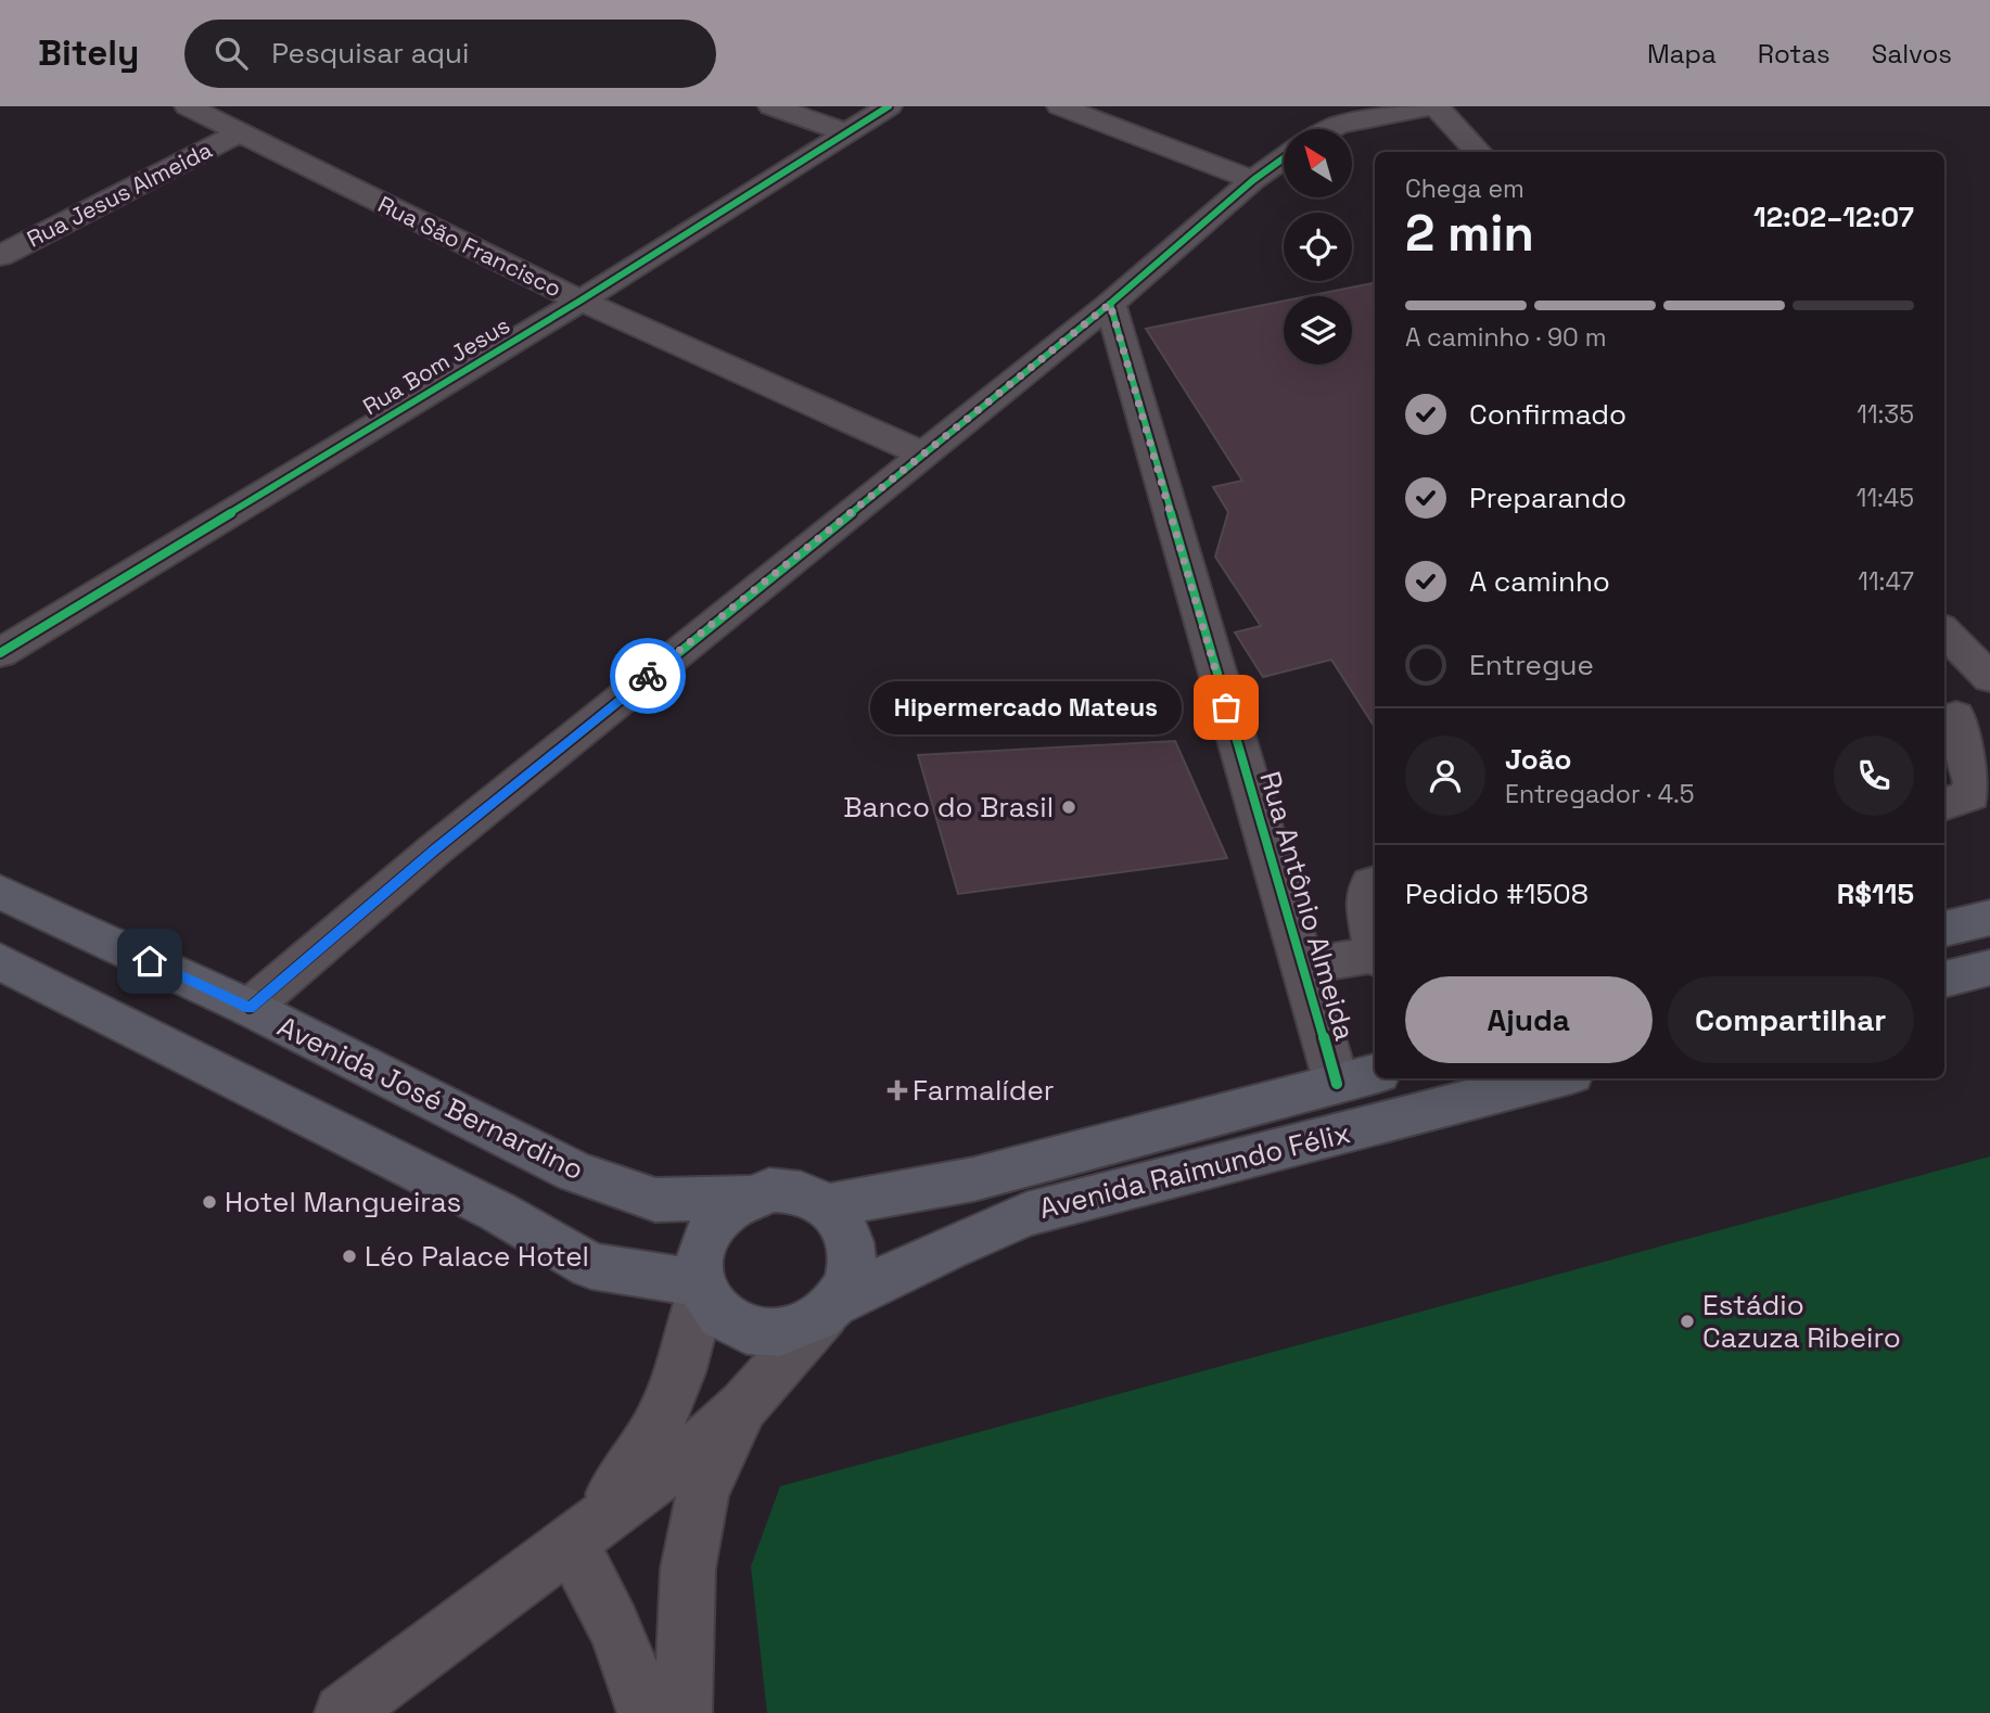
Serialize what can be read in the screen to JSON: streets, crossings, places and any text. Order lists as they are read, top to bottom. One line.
{"streets":{"main road":["Avenida José Bernardino","Avenida Raimundo Félix"],"street":["Rua Jesus Almeida","Rua São Francisco","Rua Bom Jesus","Rua Antônio Almeida"]},"crossings":[["Rua Jesus Almeida","Rua São Francisco"],["Rua São Francisco","Rua Bom Jesus"],["Rua Antônio Almeida","Avenida Raimundo Félix"],["Avenida José Bernardino","Avenida Raimundo Félix"]],"places":{"other":["Hipermercado Mateus","Banco do Brasil","Hotel Mangueiras","Léo Palace Hotel","Estádio Cazuza Ribeiro"],"health":["Farmalíder"]},"north":"top left","page":{"header":"Bitely","search":"Pesquisar aqui","nav":["Mapa","Rotas","Salvos"],"heading":["2 min","Chega em","12:02–12:07"],"panel":["João","Entregador · 4.5","Pedido #1508","R$115"],"bar":"A caminho · 90 m","list":[["Confirmado","11:35"],["Preparando","11:45"],["A caminho","11:47"],"Entregue"],"bubble":"Hipermercado Mateus","buttons":["Ajuda","Compartilhar"]}}
